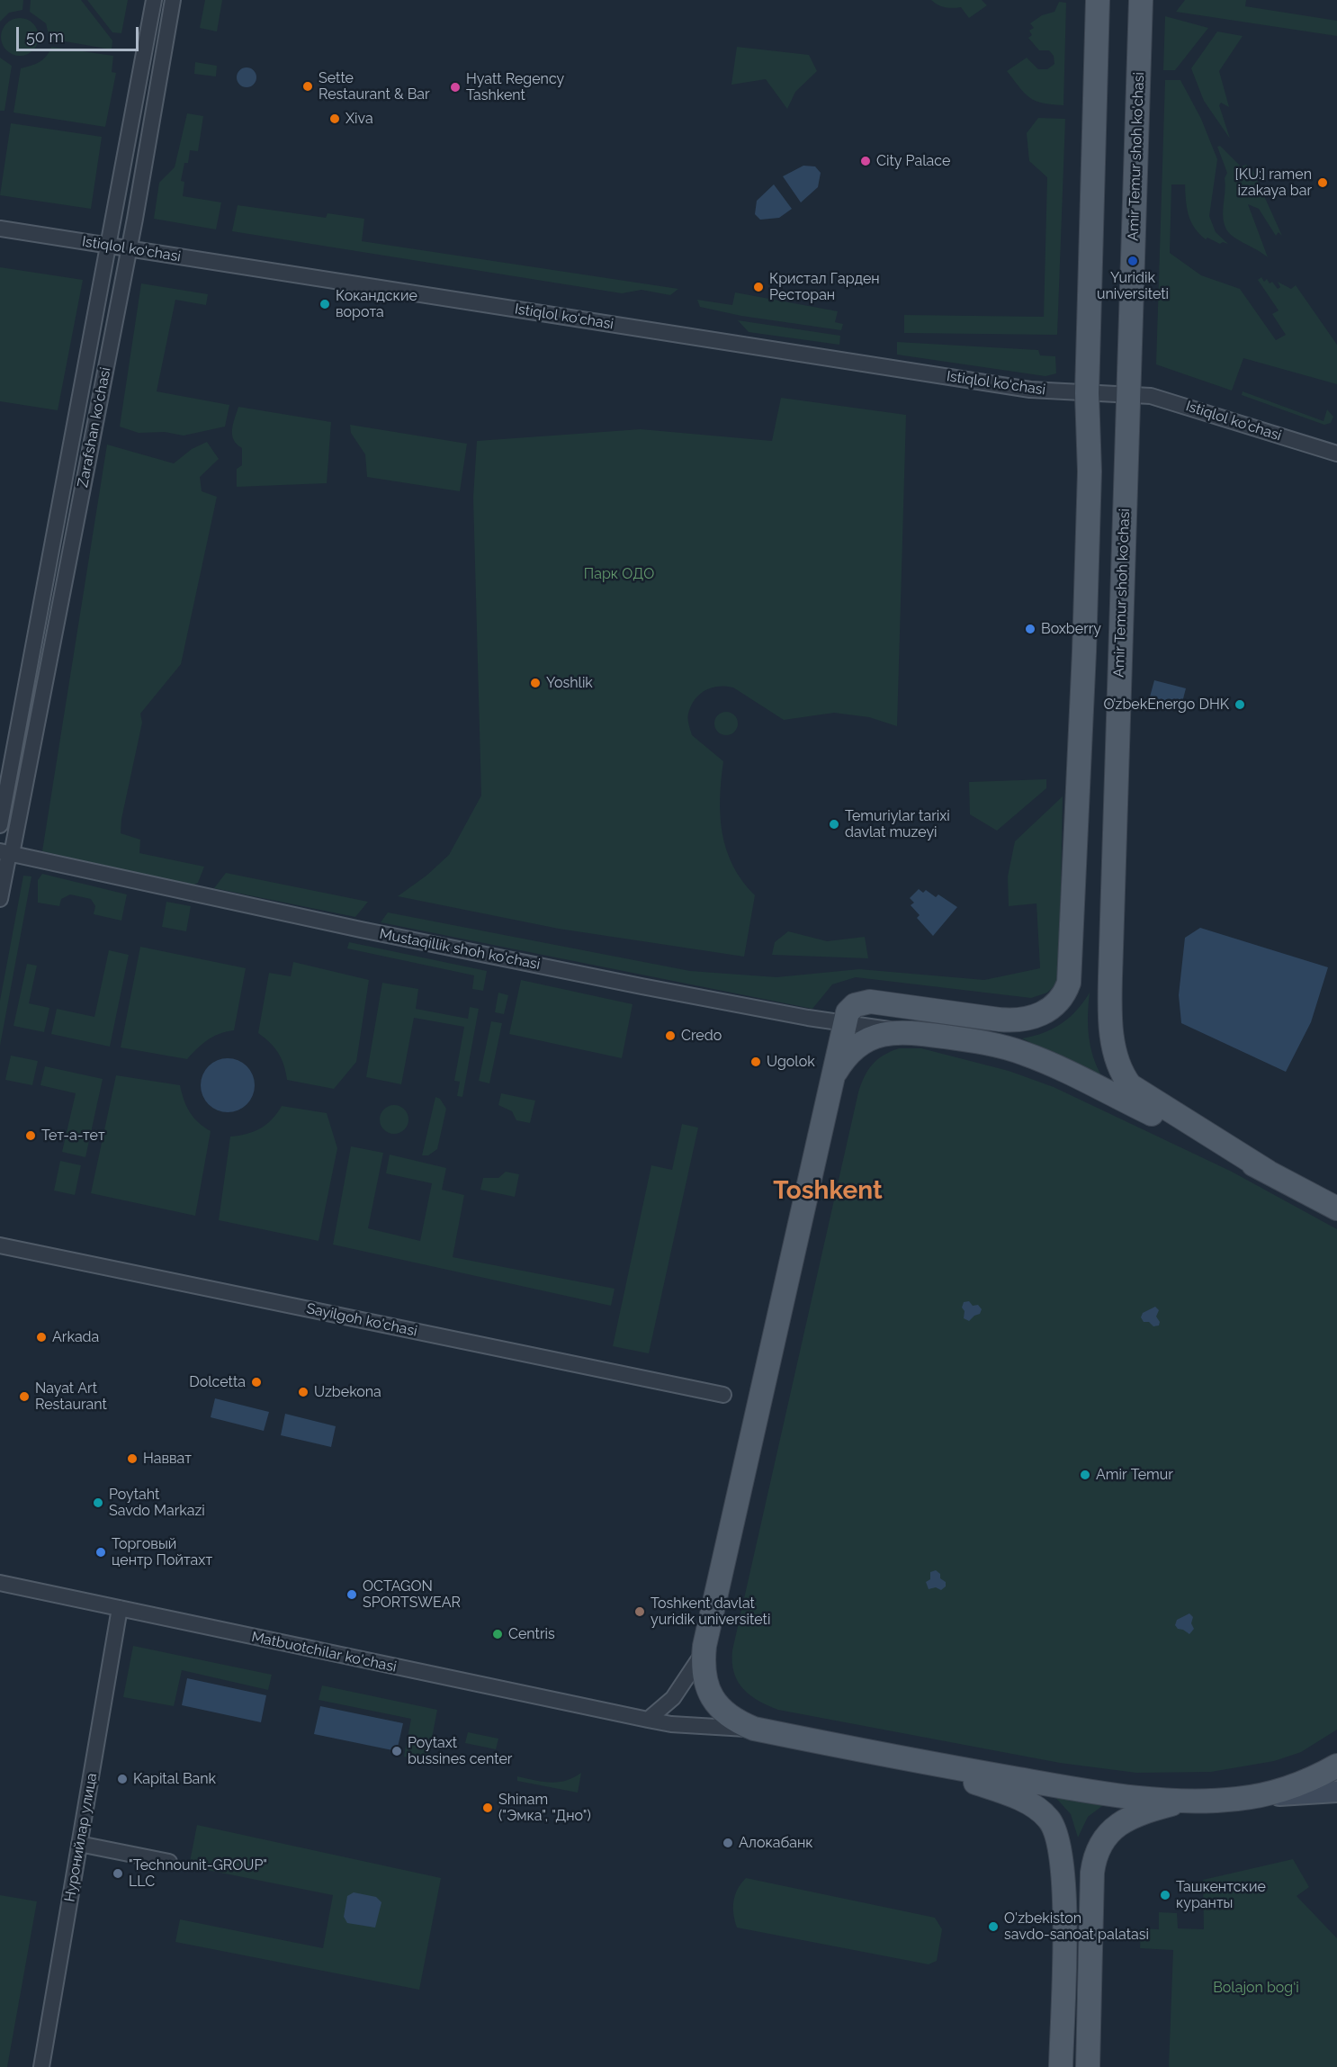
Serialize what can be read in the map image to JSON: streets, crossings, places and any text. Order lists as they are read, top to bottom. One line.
{"streets":{"main road":["Amir Temur shoh ko'chasi"],"street":["Istiqlol ko‘chasi","Istiqlol ko'chasi","Zarafshan ko'chasi","Mustaqillik shoh ko'chasi","Sayilgoh ko'chasi","Matbuotchilar ko'chasi","Нуронийлар улица"]},"crossings":[["Amir Temur shoh ko'chasi","Istiqlol ko‘chasi"],["Amir Temur shoh ko'chasi","Istiqlol ko'chasi"],["Istiqlol ko‘chasi","Istiqlol ko'chasi"],["Istiqlol ko‘chasi","Zarafshan ko'chasi"],["Zarafshan ko'chasi","Mustaqillik shoh ko'chasi"],["Matbuotchilar ko'chasi","Нуронийлар улица"]],"districts":["Toshkent"],"parks":["Парк ОДО","Bolajon bog‘i"],"places":["Sette Restaurant & Bar","Hyatt Regency Tashkent","Xiva","City Palace","[KU:] ramen izakaya bar","Yuridik universiteti","Кристал Гарден Ресторан","Кокандские ворота","Boxberry","Yoshlik","O’zbekEnergo DHK","Temuriylar tarixi davlat muzeyi","Credo","Ugolok","Тет-а-тет","Arkada","Dolcetta","Uzbekona","Nayat Art Restaurant","Навват","Amir Temur","Poytaht Savdo Markazi","Торговый центр Пойтахт","OCTAGON SPORTSWEAR","Toshkent davlat yuridik universiteti","Centris","Poytaxt bussines center","Kapital Bank","Shinam (\"Эмка\", \"Дно\")","Алокабанк","\"Technounit-GROUP\" LLC","Ташкентские куранты","O'zbekiston savdo-sanoat palatasi"],"scale_bar":"50 m"}
